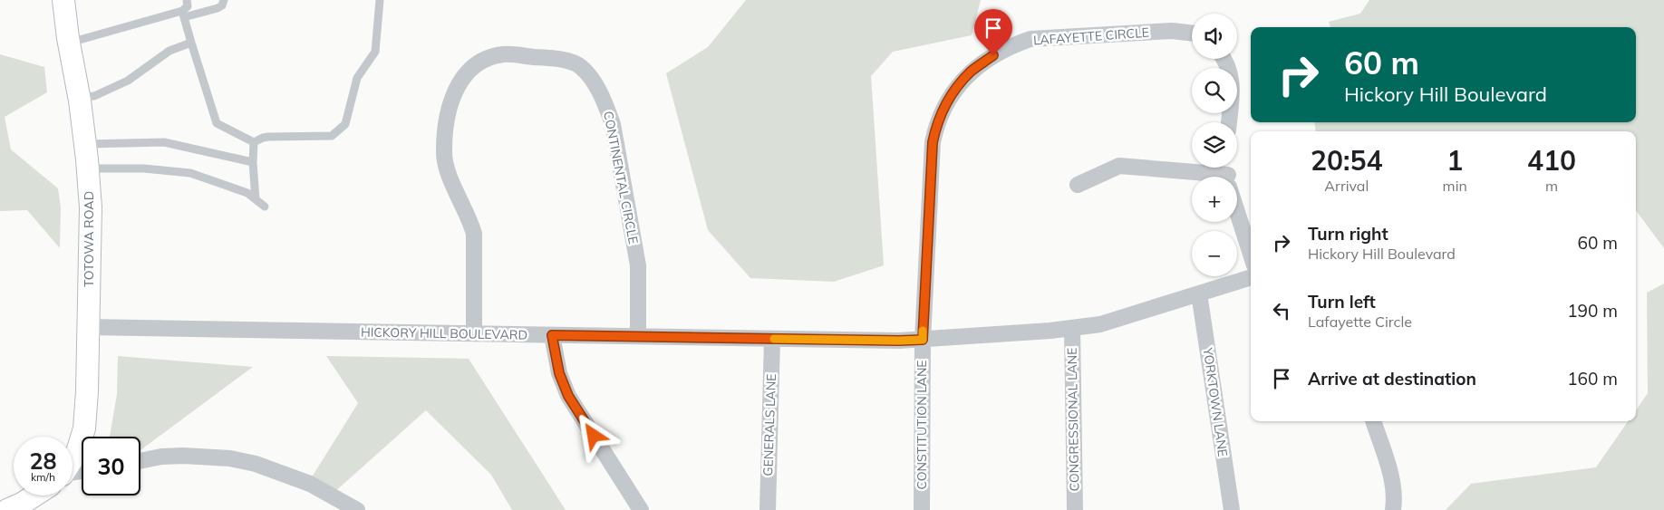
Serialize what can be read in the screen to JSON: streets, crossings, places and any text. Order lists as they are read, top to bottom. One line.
{"streets":{"main road":["TOTOWA ROAD"],"street":["LAFAYETTE CIRCLE","CONTINENTAL CIRCLE","HICKORY HILL BOULEVARD","YORKTOWN LANE","CONGRESSIONAL LANE","GENERALS LANE","CONSTITUTION LANE"]},"crossings":[["LAFAYETTE CIRCLE","HICKORY HILL BOULEVARD"],["LAFAYETTE CIRCLE","CONSTITUTION LANE"],["CONTINENTAL CIRCLE","HICKORY HILL BOULEVARD"],["TOTOWA ROAD","HICKORY HILL BOULEVARD"],["HICKORY HILL BOULEVARD","YORKTOWN LANE"],["HICKORY HILL BOULEVARD","CONGRESSIONAL LANE"],["HICKORY HILL BOULEVARD","GENERALS LANE"],["HICKORY HILL BOULEVARD","CONSTITUTION LANE"]],"page":{"map_buttons":["+","−"],"turn":["60 m","Hickory Hill Boulevard"],"eta":["20:54","Arrival","1","min","410","m"],"list":[{"name":"Turn right","note":"Hickory Hill Boulevard","value":"60 m"},{"name":"Turn left","note":"Lafayette Circle","value":"190 m"},{"name":"Arrive at destination","value":"160 m"}],"speed":"28 km/h","limit":"30"}}
